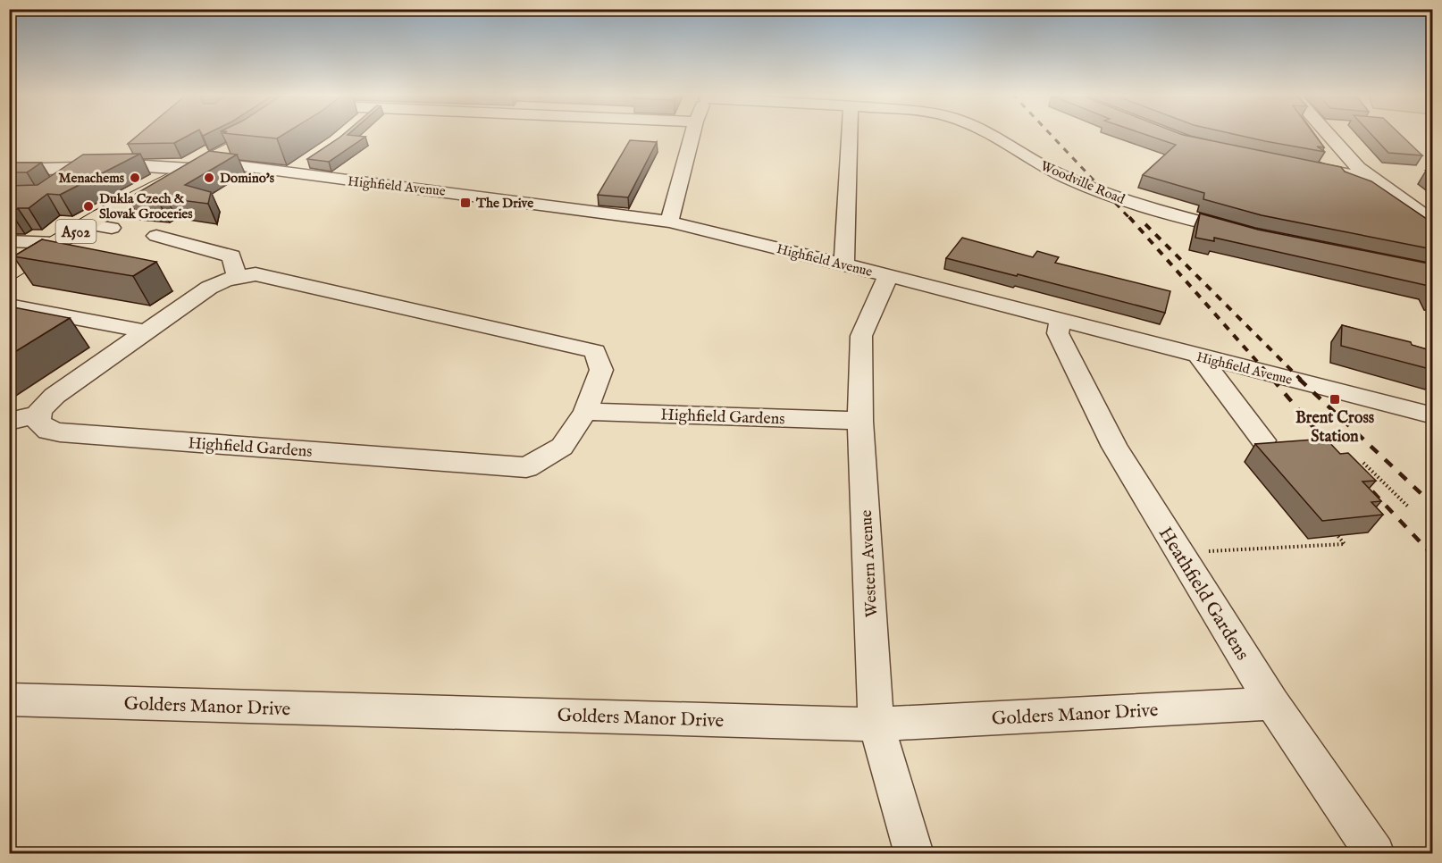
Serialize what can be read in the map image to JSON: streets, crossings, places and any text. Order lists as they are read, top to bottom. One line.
{"streets":{"main road":["A502"],"street":["Woodville Road","Highfield Avenue","Highfield Gardens","Western Avenue","Heathfield Gardens","Golders Manor Drive"]},"crossings":[["Highfield Avenue","A502"],["Highfield Avenue","Western Avenue"],["Highfield Avenue","Heathfield Gardens"],["Highfield Gardens","Western Avenue"],["Western Avenue","Golders Manor Drive"],["Heathfield Gardens","Golders Manor Drive"]],"places":{"other":["Menachems","Domino's","Dukla Czech & Slovak Groceries"],"transit":["The Drive","Brent Cross Station"]}}
